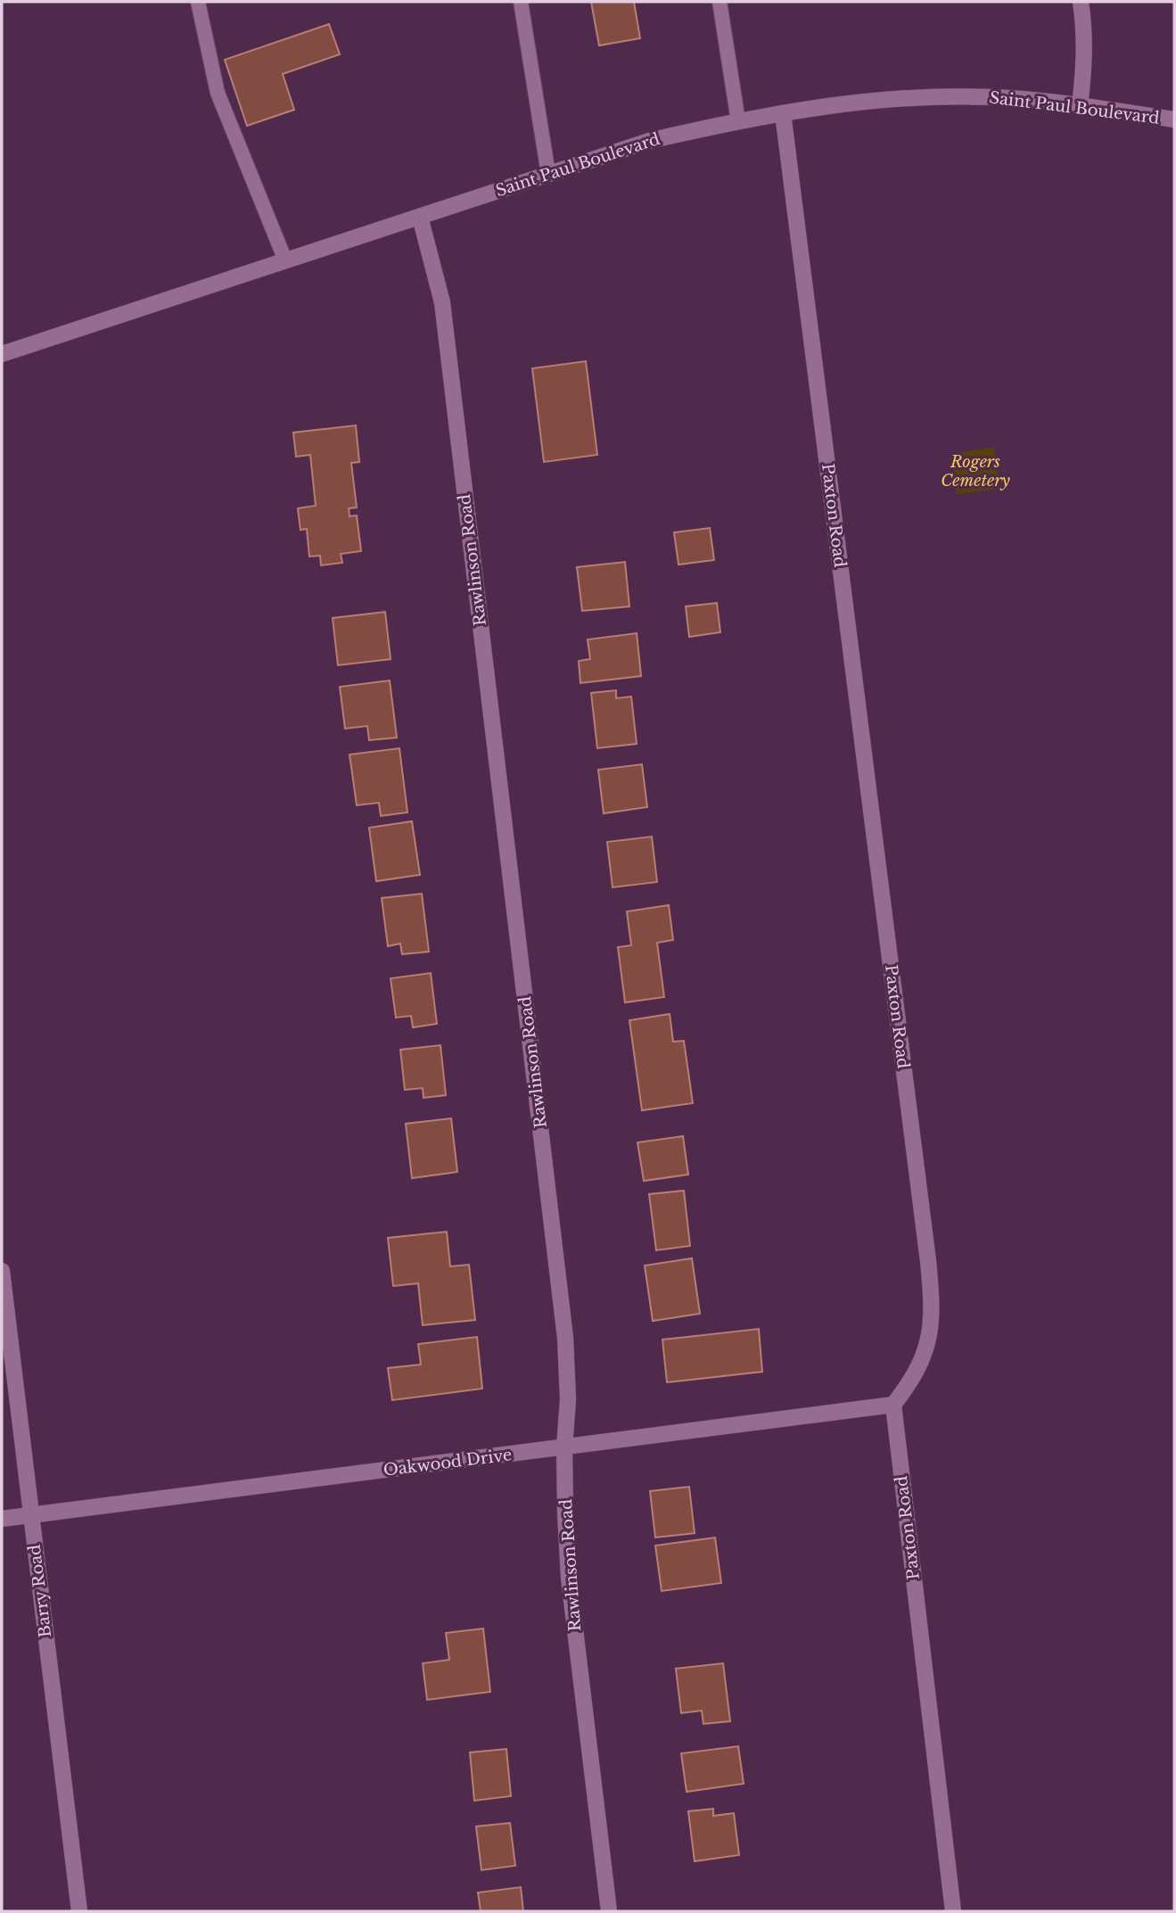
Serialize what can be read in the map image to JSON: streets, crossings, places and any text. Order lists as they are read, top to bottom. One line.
{"streets":{"street":["Saint Paul Boulevard","Paxton Road","Rawlinson Road","Oakwood Drive","Barry Road"]},"crossings":[["Saint Paul Boulevard","Paxton Road"],["Saint Paul Boulevard","Rawlinson Road"],["Paxton Road","Oakwood Drive"],["Rawlinson Road","Oakwood Drive"],["Oakwood Drive","Barry Road"]],"parks":["Rogers Cemetery"]}
